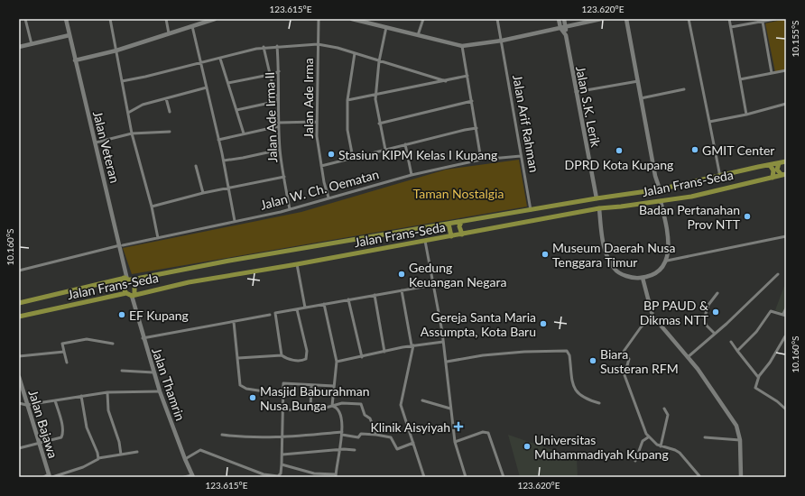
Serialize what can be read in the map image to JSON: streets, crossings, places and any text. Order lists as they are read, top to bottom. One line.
{"streets":{"main road":["Jalan S.K. Lerik","Jalan Veteran","Jalan Frans-Seda","Jalan Thamrin","Jalan Bajawa"],"street":["Jalan Ade Irma","Jalan Ade Irma II","Jalan Arif Rahman","Jalan W. Ch. Oematan"]},"crossings":[["Jalan Ade Irma","Jalan W. Ch. Oematan"],["Jalan S.K. Lerik","Jalan Frans-Seda"],["Jalan Ade Irma II","Jalan W. Ch. Oematan"],["Jalan Arif Rahman","Jalan Frans-Seda"],["Jalan Arif Rahman","Jalan W. Ch. Oematan"],["Jalan Veteran","Jalan Frans-Seda"],["Jalan Veteran","Jalan W. Ch. Oematan"],["Jalan Frans-Seda","Jalan Thamrin"]],"parks":["Taman Nostalgia"],"places":{"other":["GMIT Center","DPRD Kota Kupang","Stasiun KIPM Kelas I Kupang","Badan Pertanahan Prov NTT","Museum Daerah Nusa Tenggara Timur","Gedung Keuangan Negara","BP PAUD & Dikmas NTT","EF Kupang","Gereja Santa Maria Assumpta, Kota Baru","Biara Susteran RFM","Masjid Baburahman Nusa Bunga","Universitas Muhammadiyah Kupang"],"health":["Klinik Aisyiyah"]},"coordinates":["123.615°E","123.620°E","10.155°S","10.160°S"]}
